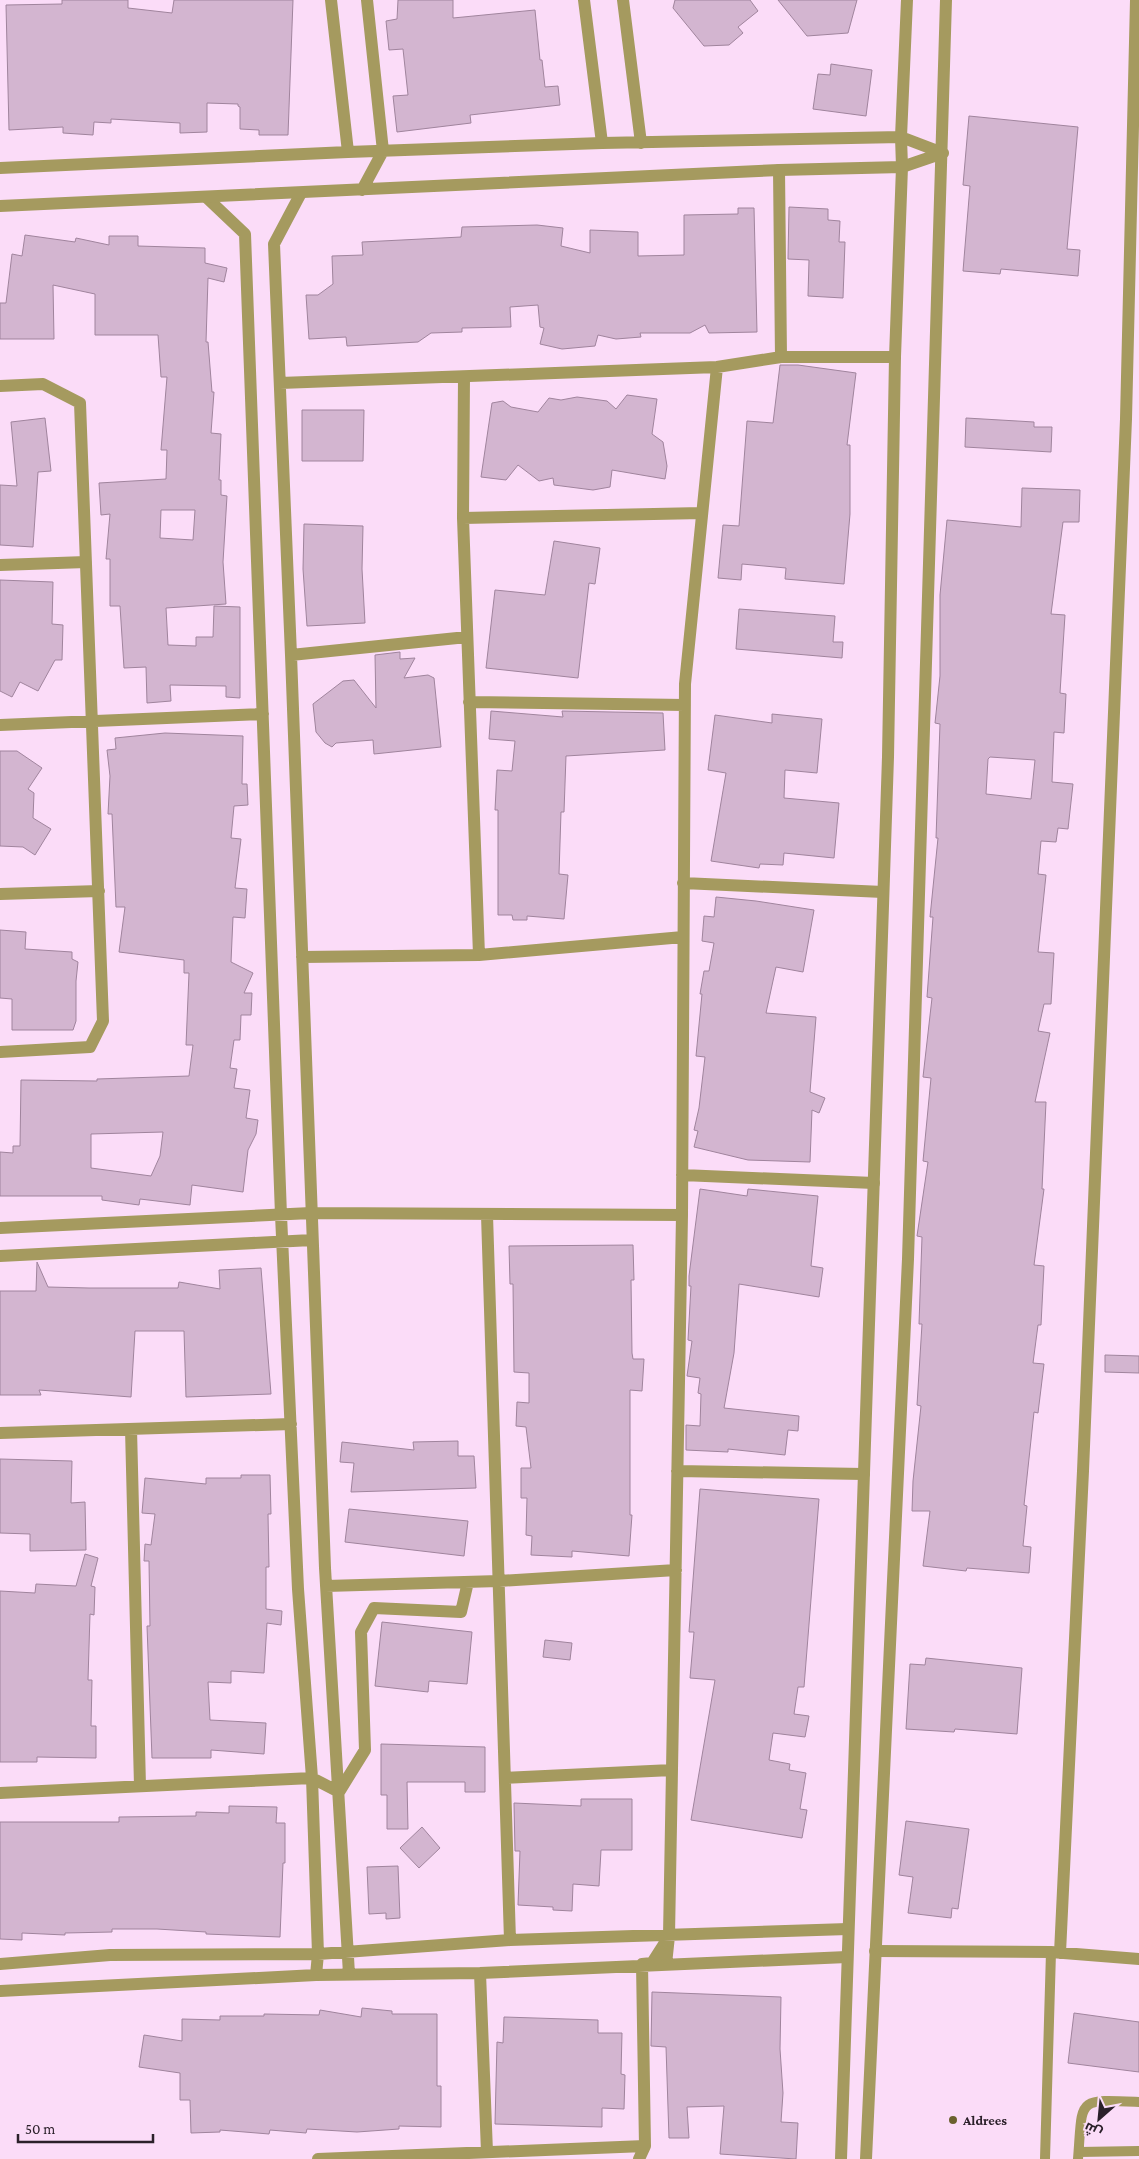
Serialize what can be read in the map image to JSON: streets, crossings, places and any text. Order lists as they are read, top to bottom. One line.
{"places":["Aldrees"],"scale_bar":"50 m","north":"bottom left"}
